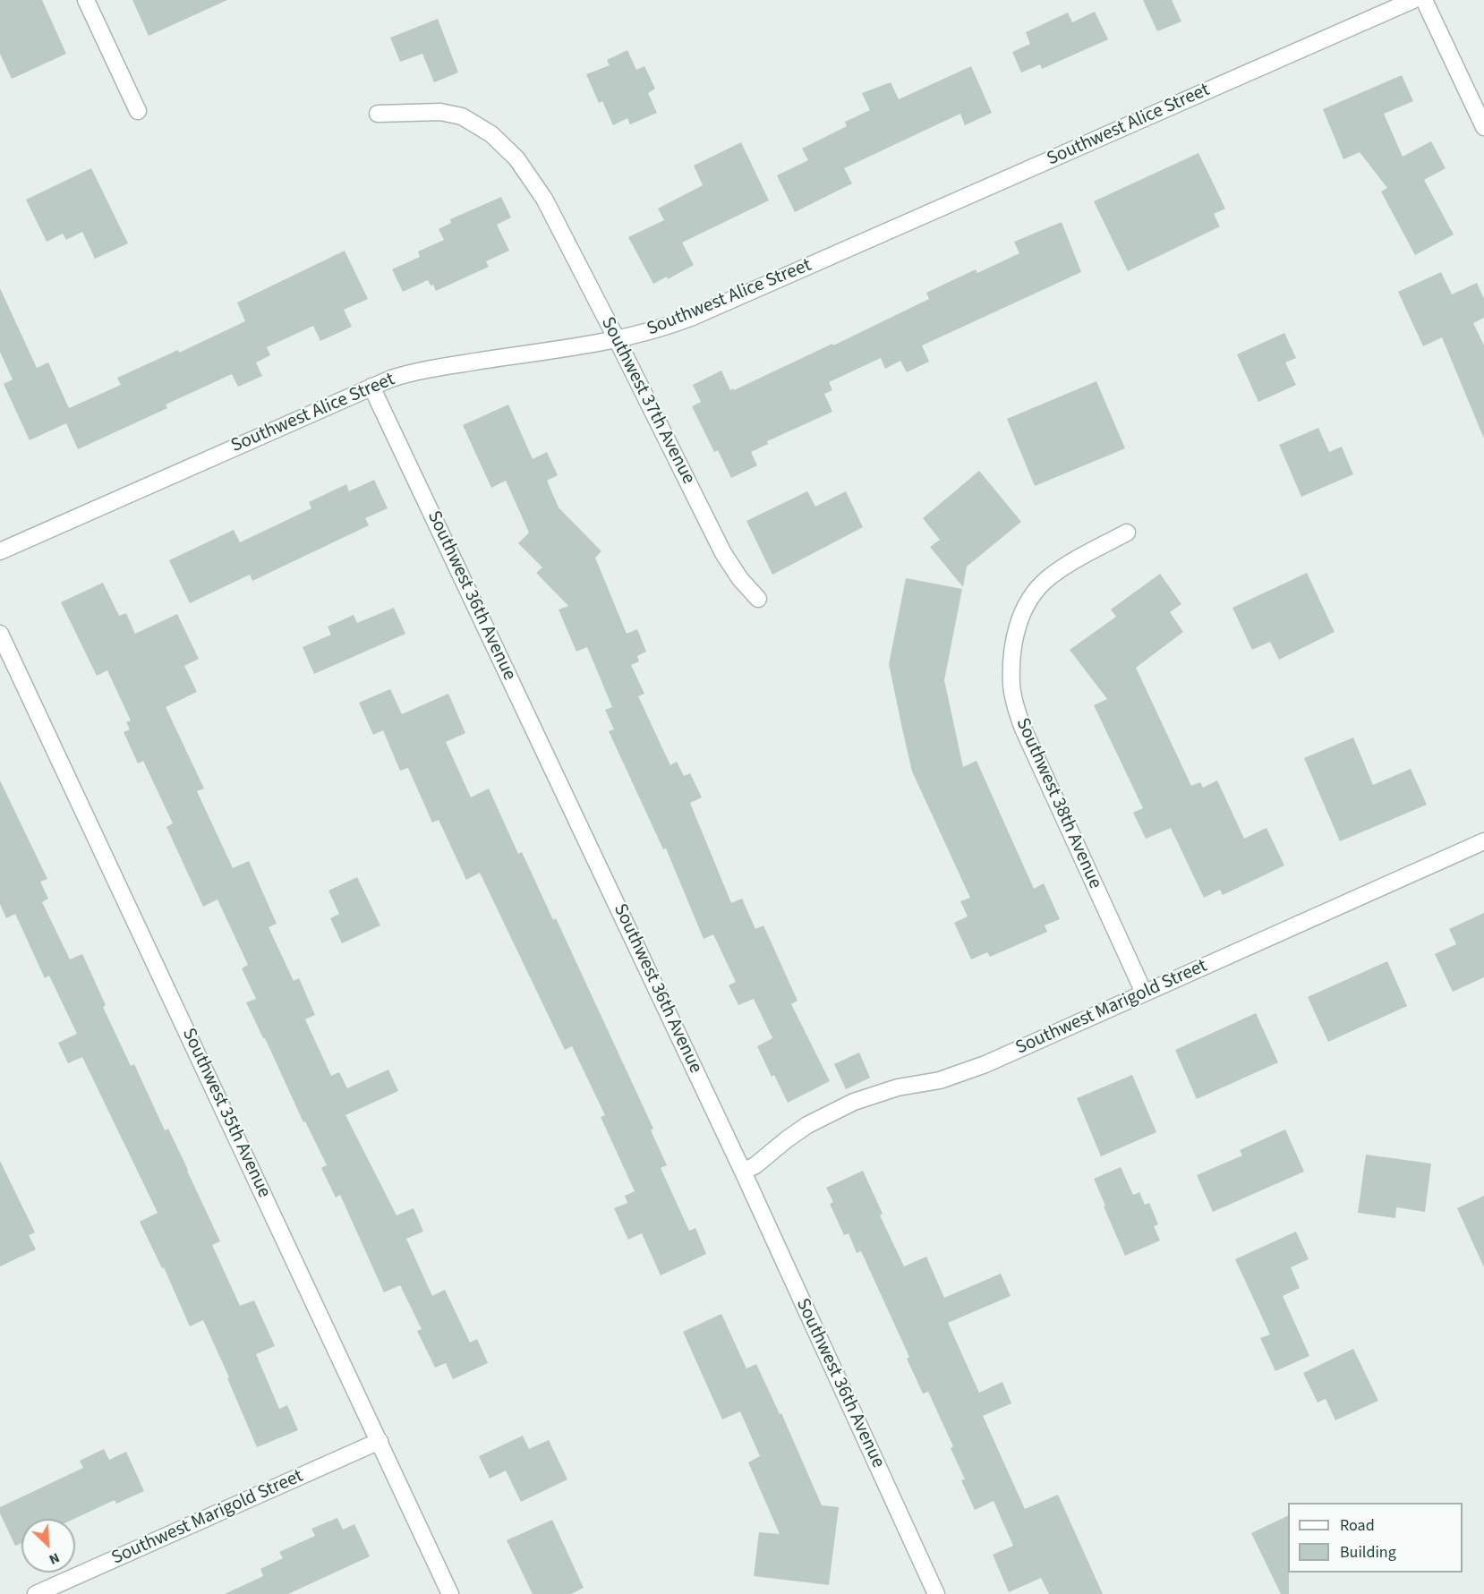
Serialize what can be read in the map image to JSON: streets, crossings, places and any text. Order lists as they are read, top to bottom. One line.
{"streets":{"street":["Southwest Alice Street","Southwest 37th Avenue","Southwest 36th Avenue","Southwest 38th Avenue","Southwest Marigold Street","Southwest 35th Avenue"]},"crossings":[["Southwest Alice Street","Southwest 37th Avenue"],["Southwest Alice Street","Southwest 36th Avenue"],["Southwest 36th Avenue","Southwest Marigold Street"],["Southwest 38th Avenue","Southwest Marigold Street"],["Southwest Marigold Street","Southwest 35th Avenue"]],"legend":["Road","Building"],"north":"bottom right"}
